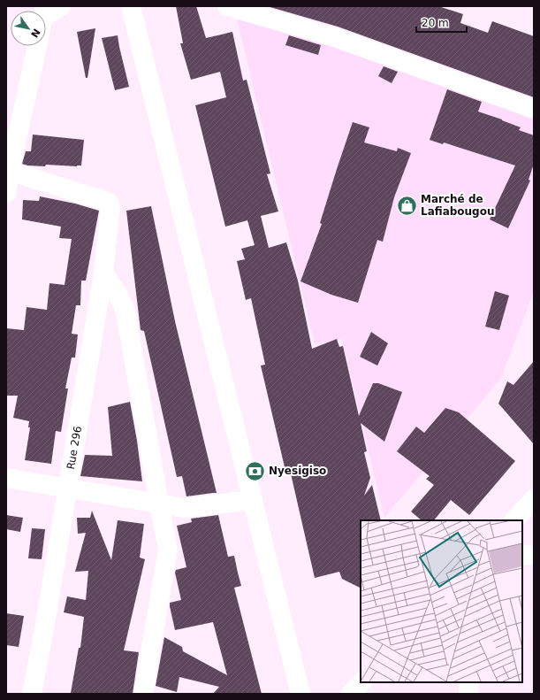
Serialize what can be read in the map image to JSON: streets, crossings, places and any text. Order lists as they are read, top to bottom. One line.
{"streets":{"street":["Rue 296"]},"places":{"shop":["Marché de Lafiabougou"],"bank":["Nyesigiso"]},"scale_bar":"20 m","north":"bottom right"}
